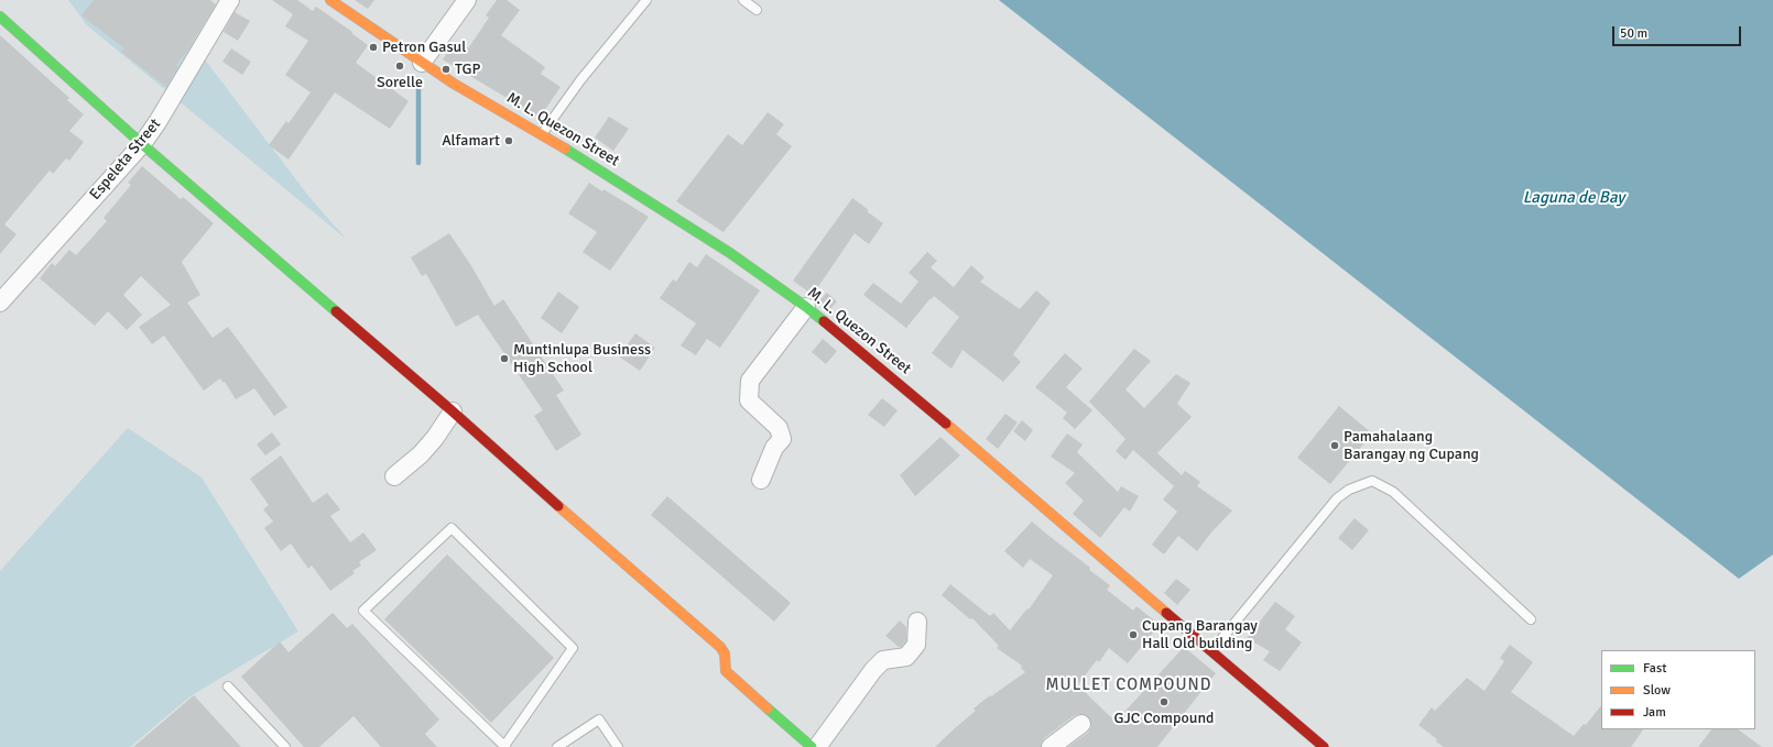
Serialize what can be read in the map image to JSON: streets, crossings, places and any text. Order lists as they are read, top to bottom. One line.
{"streets":{"main road":["M. L. Quezon Street"],"street":["Espeleta Street"]},"districts":["MULLET COMPOUND"],"water":["Laguna de Bay"],"places":["Petron Gasul","Sorelle","TGP","Alfamart","Muntinlupa Business High School","Pamahalaang Barangay ng Cupang","Cupang Barangay Hall Old building","GJC Compound"],"legend":["Fast","Slow","Jam"],"scale_bar":"50 m"}
